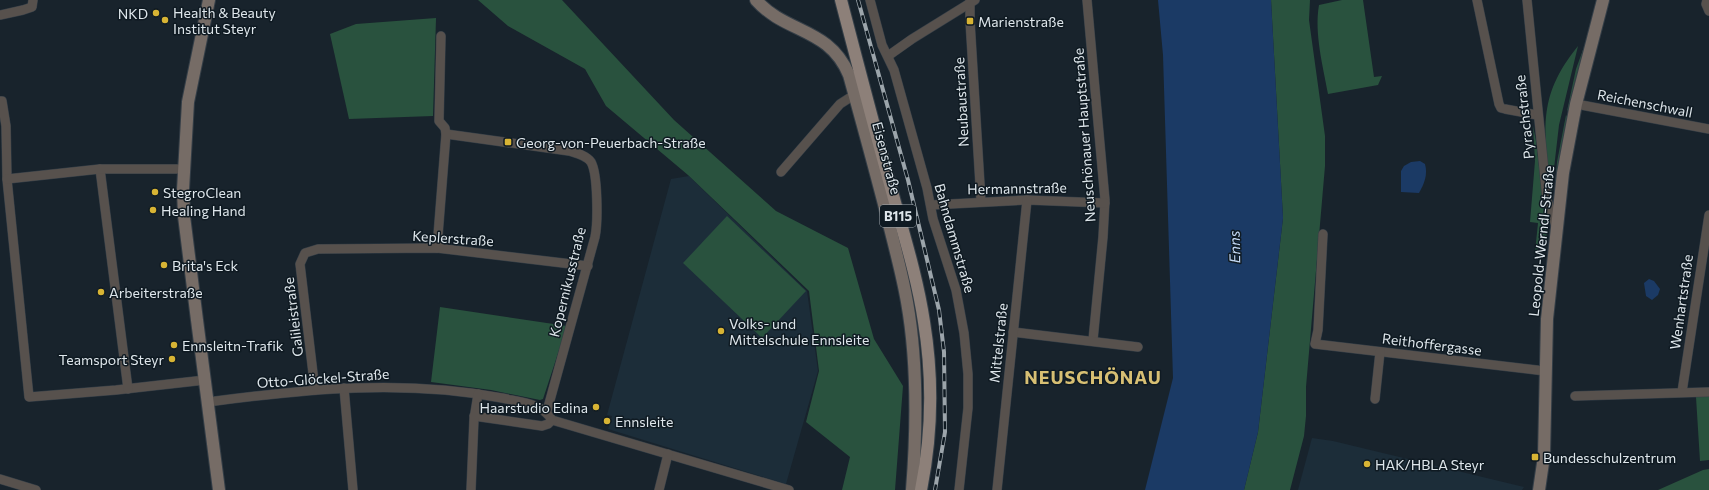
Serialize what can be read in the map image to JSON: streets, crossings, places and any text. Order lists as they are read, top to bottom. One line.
{"streets":{"main road":["Eisenstraße","B115"],"street":["Neubaustraße","Reichenschwall","Pyrachstraße","Neuschönauer Hauptstraße","Hermannstraße","Keplerstraße","Bahndammstraße","Leopold-Werndl-Straße","Kopernikusstraße","Wenhartstraße","Galileistraße","Mittelstraße","Reithoffergasse","Otto-Glöckel-Straße"]},"crossings":[["Neubaustraße","Hermannstraße"],["Reichenschwall","Leopold-Werndl-Straße"],["Pyrachstraße","Leopold-Werndl-Straße"],["Neuschönauer Hauptstraße","Hermannstraße"],["Hermannstraße","Bahndammstraße"],["Hermannstraße","Mittelstraße"],["Keplerstraße","Kopernikusstraße"],["Keplerstraße","Galileistraße"],["Leopold-Werndl-Straße","Reithoffergasse"],["Kopernikusstraße","Otto-Glöckel-Straße"],["Galileistraße","Otto-Glöckel-Straße"]],"districts":["NEUSCHÖNAU"],"water":["Enns"],"places":{"other":["NKD","Health & Beauty Institut Steyr","StegroClean","Healing Hand","Brita's Eck","Arbeiterstraße","Volks- und Mittelschule Ennsleite","Ennsleitn-Trafik","Teamsport Steyr","Haarstudio Edina","Ennsleite","HAK/HBLA Steyr"],"transit":["Marienstraße","Georg-von-Peuerbach-Straße","Bundesschulzentrum"]}}
